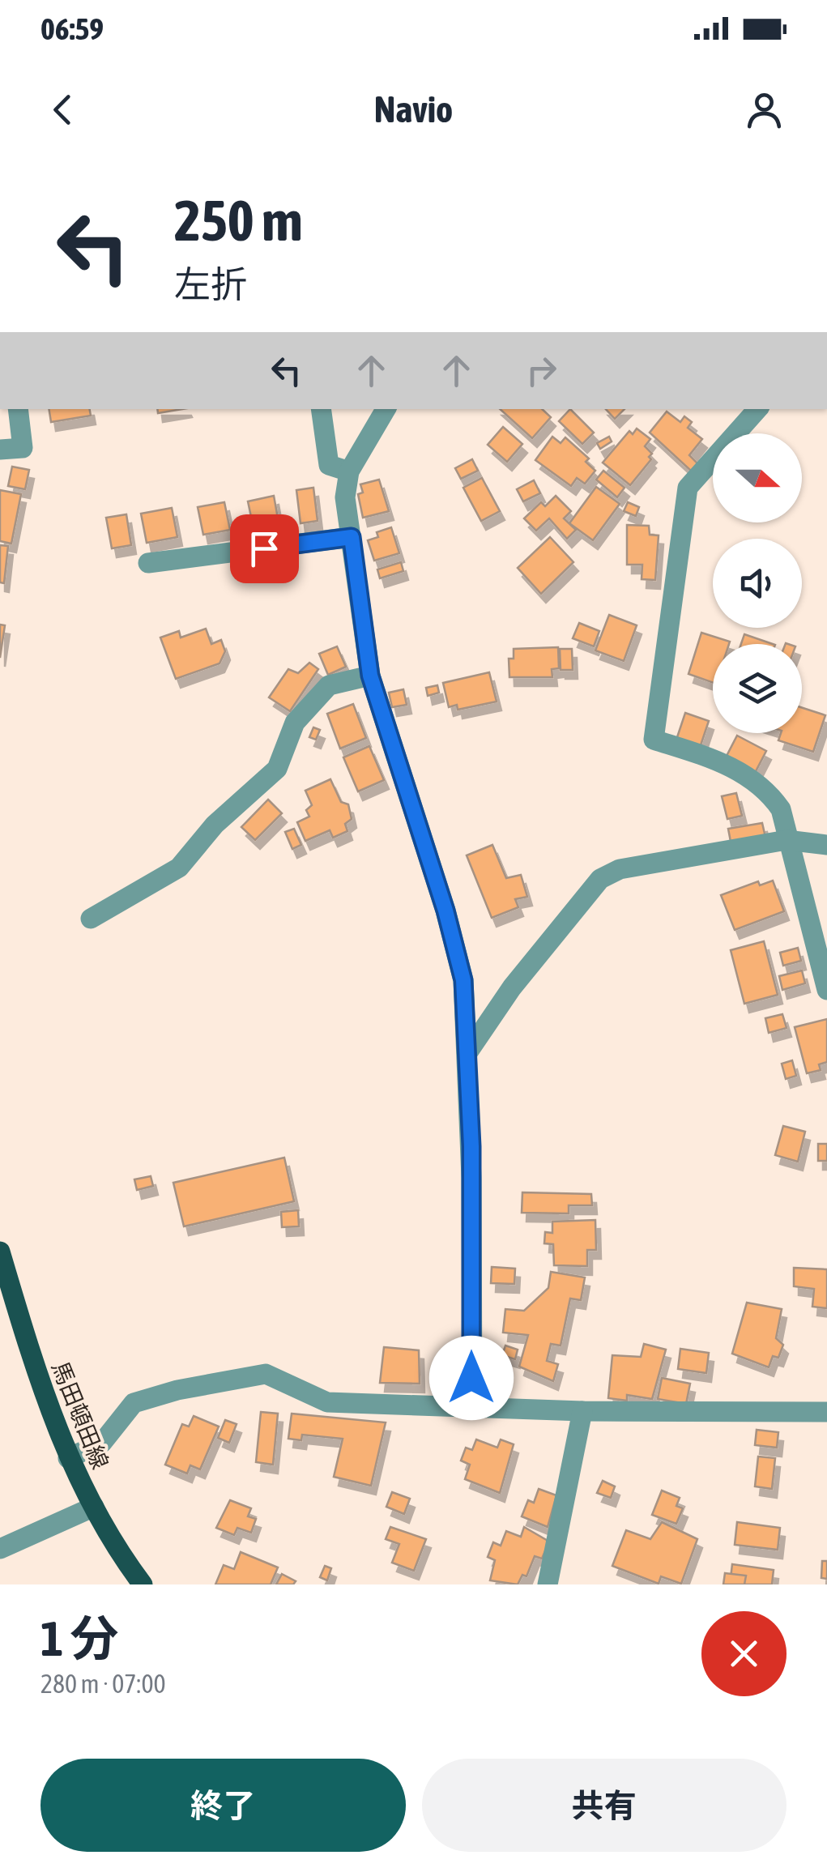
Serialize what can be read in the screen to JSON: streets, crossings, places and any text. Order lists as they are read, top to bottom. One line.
{"streets":{"main road":["馬田頓田線"]},"north":"right","page":{"status":"06:59","header":"Navio","turn":["250 m","左折"],"heading":["1 分","280 m · 07:00"],"buttons":["終了","共有"]}}
